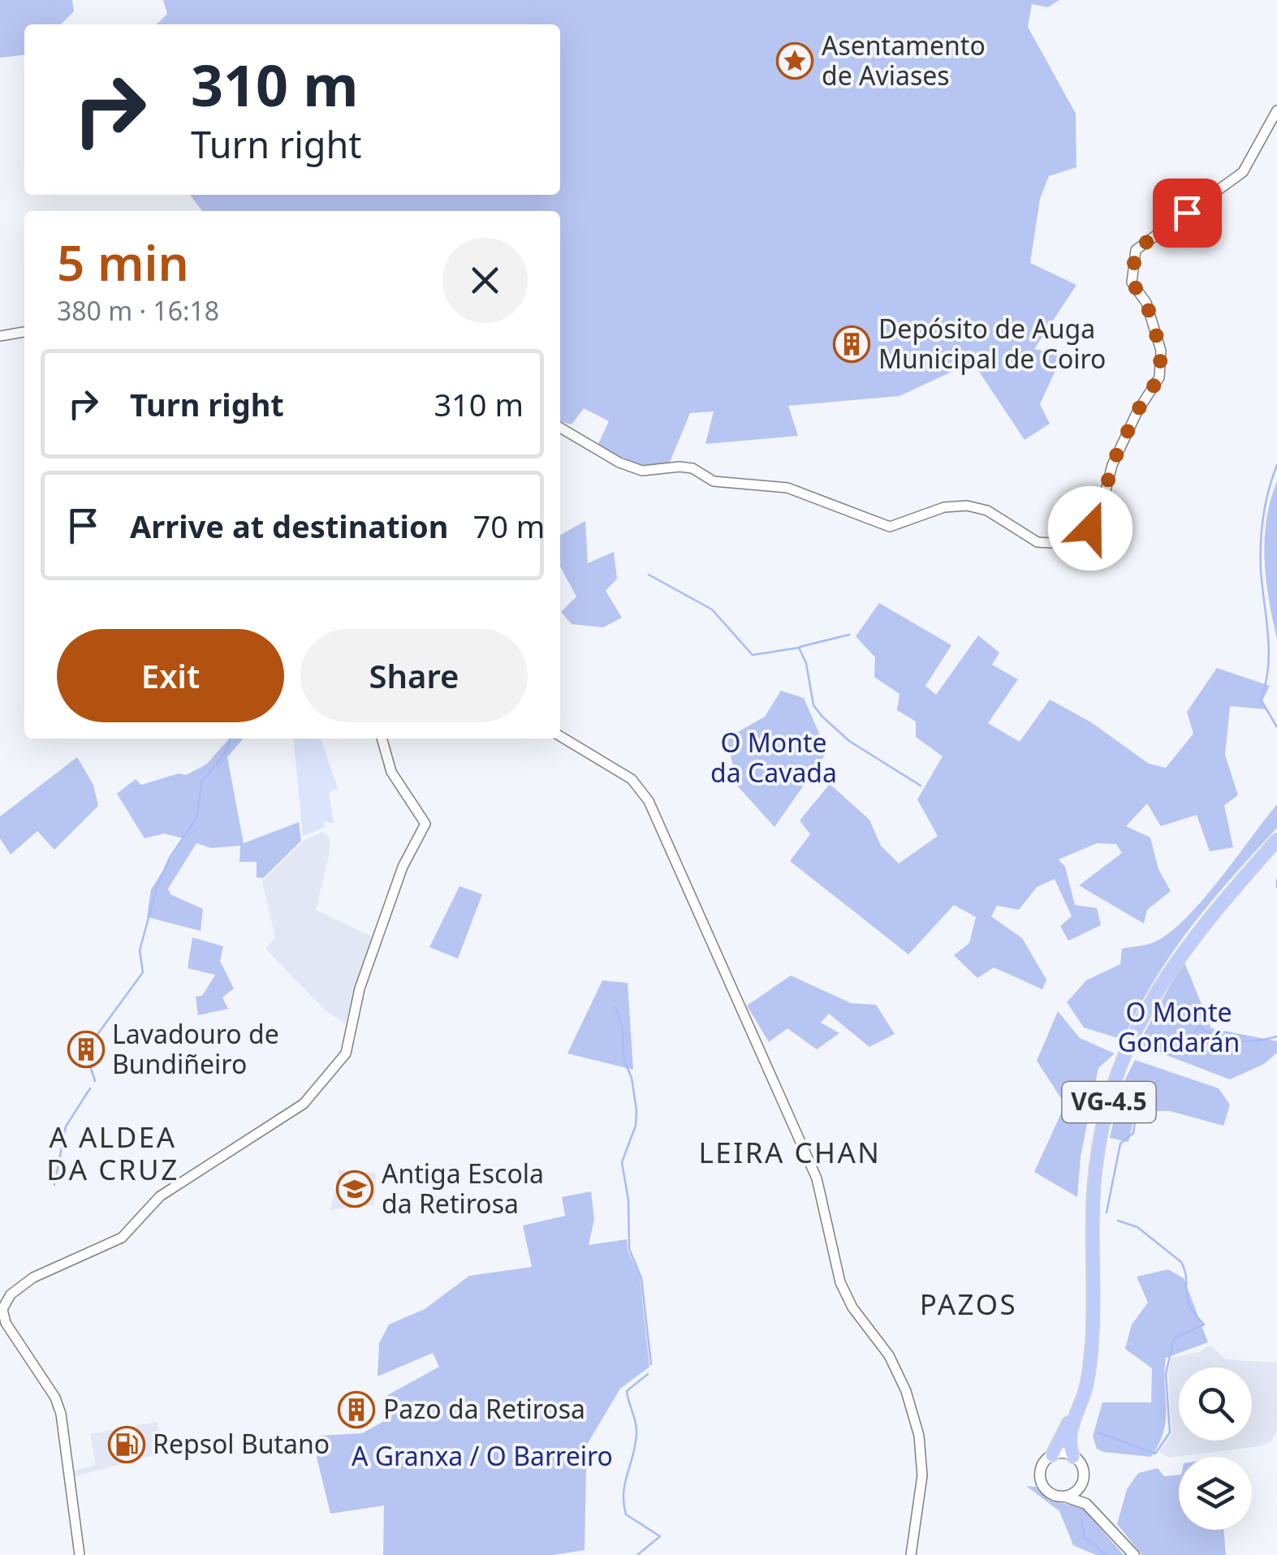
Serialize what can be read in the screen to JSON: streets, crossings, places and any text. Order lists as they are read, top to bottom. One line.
{"streets":{"highway":["VG-4.5"]},"districts":["A ALDEA DA CRUZ","LEIRA CHAN","PAZOS"],"parks":["O Monte da Cavada","O Monte Gondarán","A Granxa / O Barreiro"],"places":{"place":["Asentamento de Aviases"],"building":["Depósito de Auga Municipal de Coiro","Lavadouro de Bundiñeiro","Pazo da Retirosa"],"school or university":["Antiga Escola da Retirosa"],"fuel station":["Repsol Butano"]},"page":{"turn":["310 m","Turn right"],"heading":["5 min","380 m · 16:18"],"list":[{"name":"Turn right","value":"310 m"},{"name":"Arrive at destination","value":"70 m"}],"buttons":["Exit","Share"]}}
